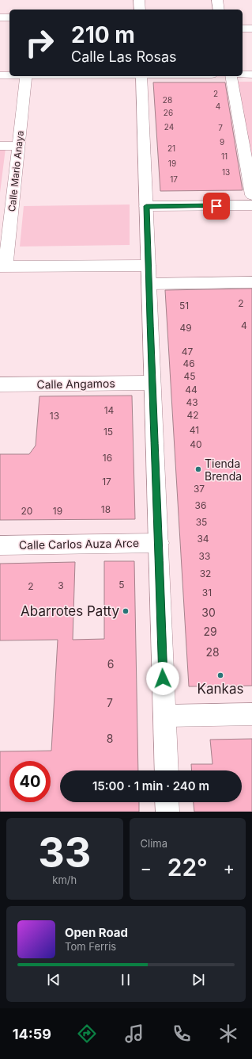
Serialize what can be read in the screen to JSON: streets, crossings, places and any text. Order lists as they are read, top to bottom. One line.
{"streets":{"street":["Calle Mario Anaya","Calle Angamos","Calle Carlos Auza Arce"]},"places":["Tienda Brenda","Abarrotes Patty","Kankas"],"house_numbers":["2","28","4","26","24","7","9","21","11","19","13","17","2","51","4","49","47","46","45","44","43","14","42","13","41","15","40","16","17","37","36","18","20","19","35","34","33","32","5","3","2","31","30","29","28","6","7","8"],"page":{"turn":["210 m","Calle Las Rosas"],"limit":"40","trip":"15:00 · 1 min · 240 m","tile":[["33","km/h"],"Clima"],"heat":["−","22°","+"],"song":["Open Road","Tom Ferris"],"tabs":"14:59"}}
